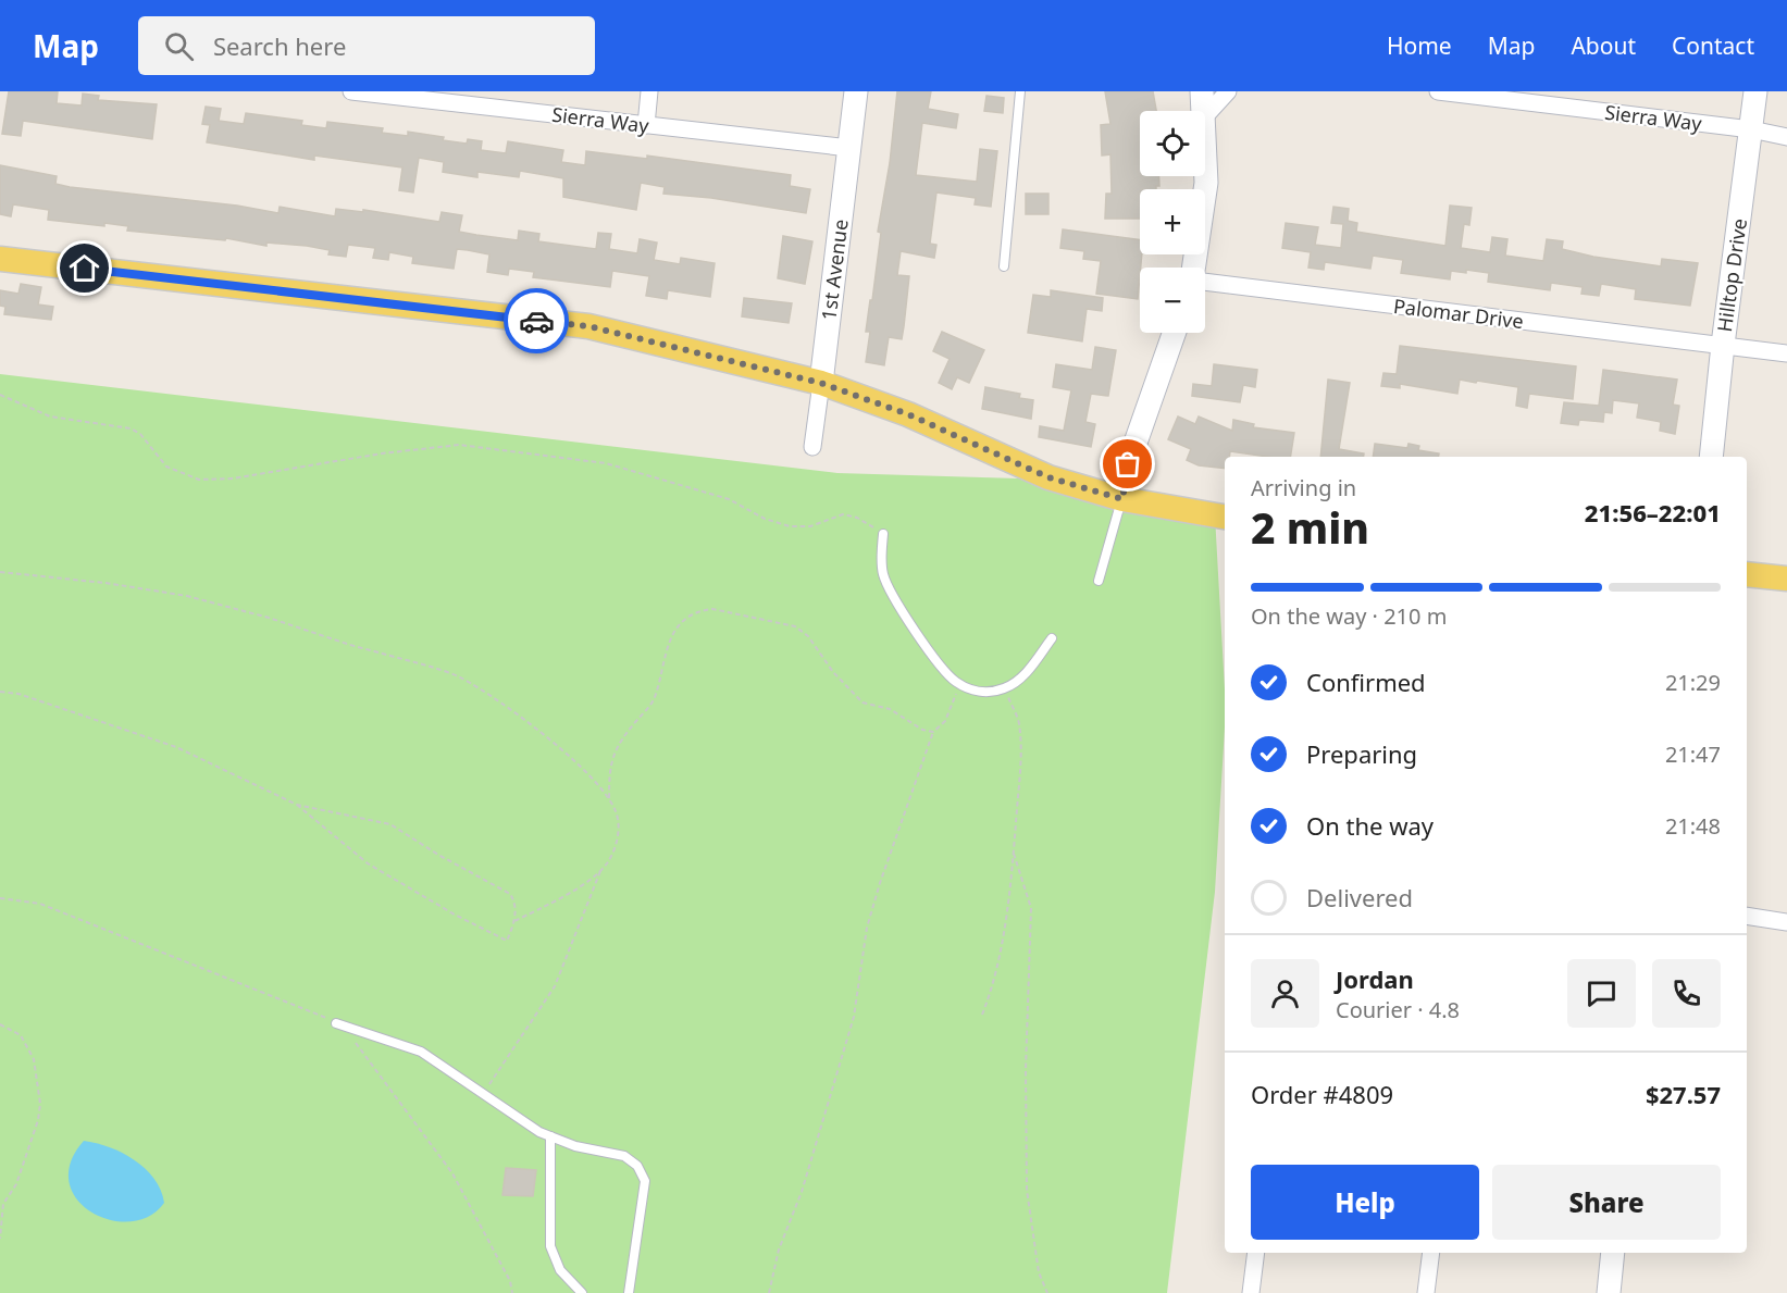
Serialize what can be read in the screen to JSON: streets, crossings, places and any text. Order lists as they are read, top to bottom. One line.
{"streets":{"street":["Sierra Way","1st Avenue","Hilltop Drive","Palomar Drive"]},"crossings":[["Sierra Way","1st Avenue"],["Sierra Way","Hilltop Drive"],["Hilltop Drive","Palomar Drive"]],"page":{"header":"Map","search":"Search here","nav":["Home","Map","About","Contact"],"map_buttons":["+","−"],"heading":["2 min","Arriving in","21:56–22:01"],"panel":["Jordan","Courier · 4.8","Order #4809","$27.57"],"bar":"On the way · 210 m","list":[["Confirmed","21:29"],["Preparing","21:47"],["On the way","21:48"],"Delivered"],"buttons":["Help","Share"]}}
